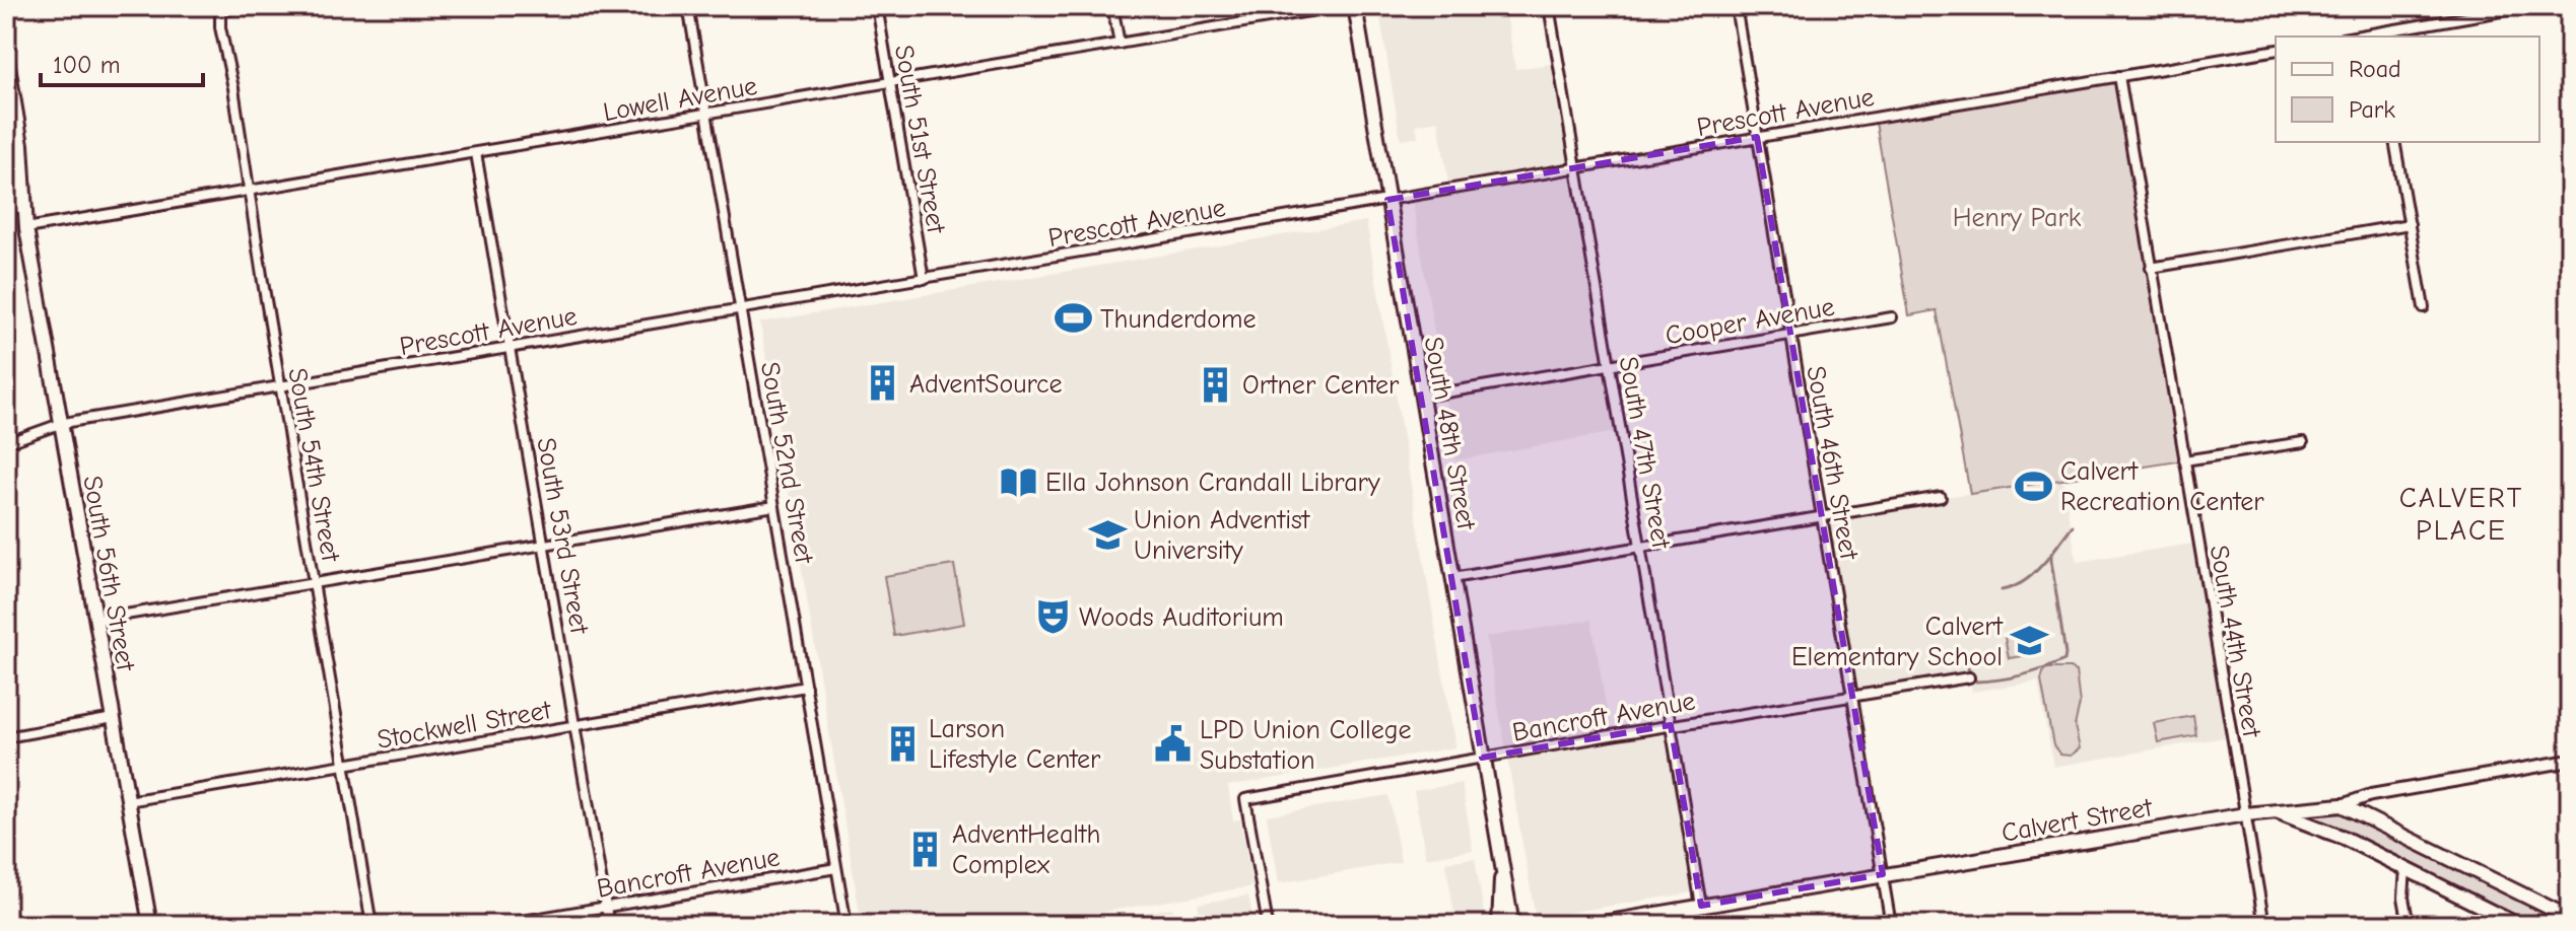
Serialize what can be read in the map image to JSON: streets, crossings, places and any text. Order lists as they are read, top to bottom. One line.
{"streets":{"main road":["South 48th Street","South 56th Street","Calvert Street"],"street":["Lowell Avenue","Prescott Avenue","South 51st Street","Cooper Avenue","South 47th Street","South 52nd Street","South 46th Street","South 54th Street","South 53rd Street","South 44th Street","Bancroft Avenue","Stockwell Street"]},"crossings":[["Lowell Avenue","South 51st Street"],["Lowell Avenue","South 52nd Street"],["Lowell Avenue","South 54th Street"],["Lowell Avenue","South 53rd Street"],["Lowell Avenue","South 56th Street"],["Prescott Avenue","South 51st Street"],["Prescott Avenue","South 48th Street"],["Prescott Avenue","South 47th Street"],["Prescott Avenue","South 52nd Street"],["Prescott Avenue","South 46th Street"],["Prescott Avenue","South 54th Street"],["Prescott Avenue","South 53rd Street"],["Prescott Avenue","South 56th Street"],["Prescott Avenue","South 44th Street"],["Cooper Avenue","South 48th Street"],["Cooper Avenue","South 47th Street"],["Cooper Avenue","South 46th Street"],["South 48th Street","Bancroft Avenue"],["South 47th Street","Bancroft Avenue"],["South 47th Street","Calvert Street"],["South 52nd Street","Bancroft Avenue"],["South 52nd Street","Stockwell Street"],["South 46th Street","Bancroft Avenue"],["South 46th Street","Calvert Street"],["South 54th Street","Stockwell Street"],["South 53rd Street","Bancroft Avenue"],["South 53rd Street","Stockwell Street"],["South 56th Street","Stockwell Street"],["South 44th Street","Calvert Street"]],"districts":["CALVERT PLACE"],"parks":["Henry Park"],"places":{"sports":["Thunderdome","Calvert Recreation Center"],"building":["AdventSource","Ortner Center","Larson Lifestyle Center","AdventHealth Complex"],"library":["Ella Johnson Crandall Library"],"school or university":["Union Adventist University","Calvert Elementary School"],"theatre":["Woods Auditorium"],"public building":["LPD Union College Substation"]},"legend":["Road","Park"],"scale_bar":"100 m"}
